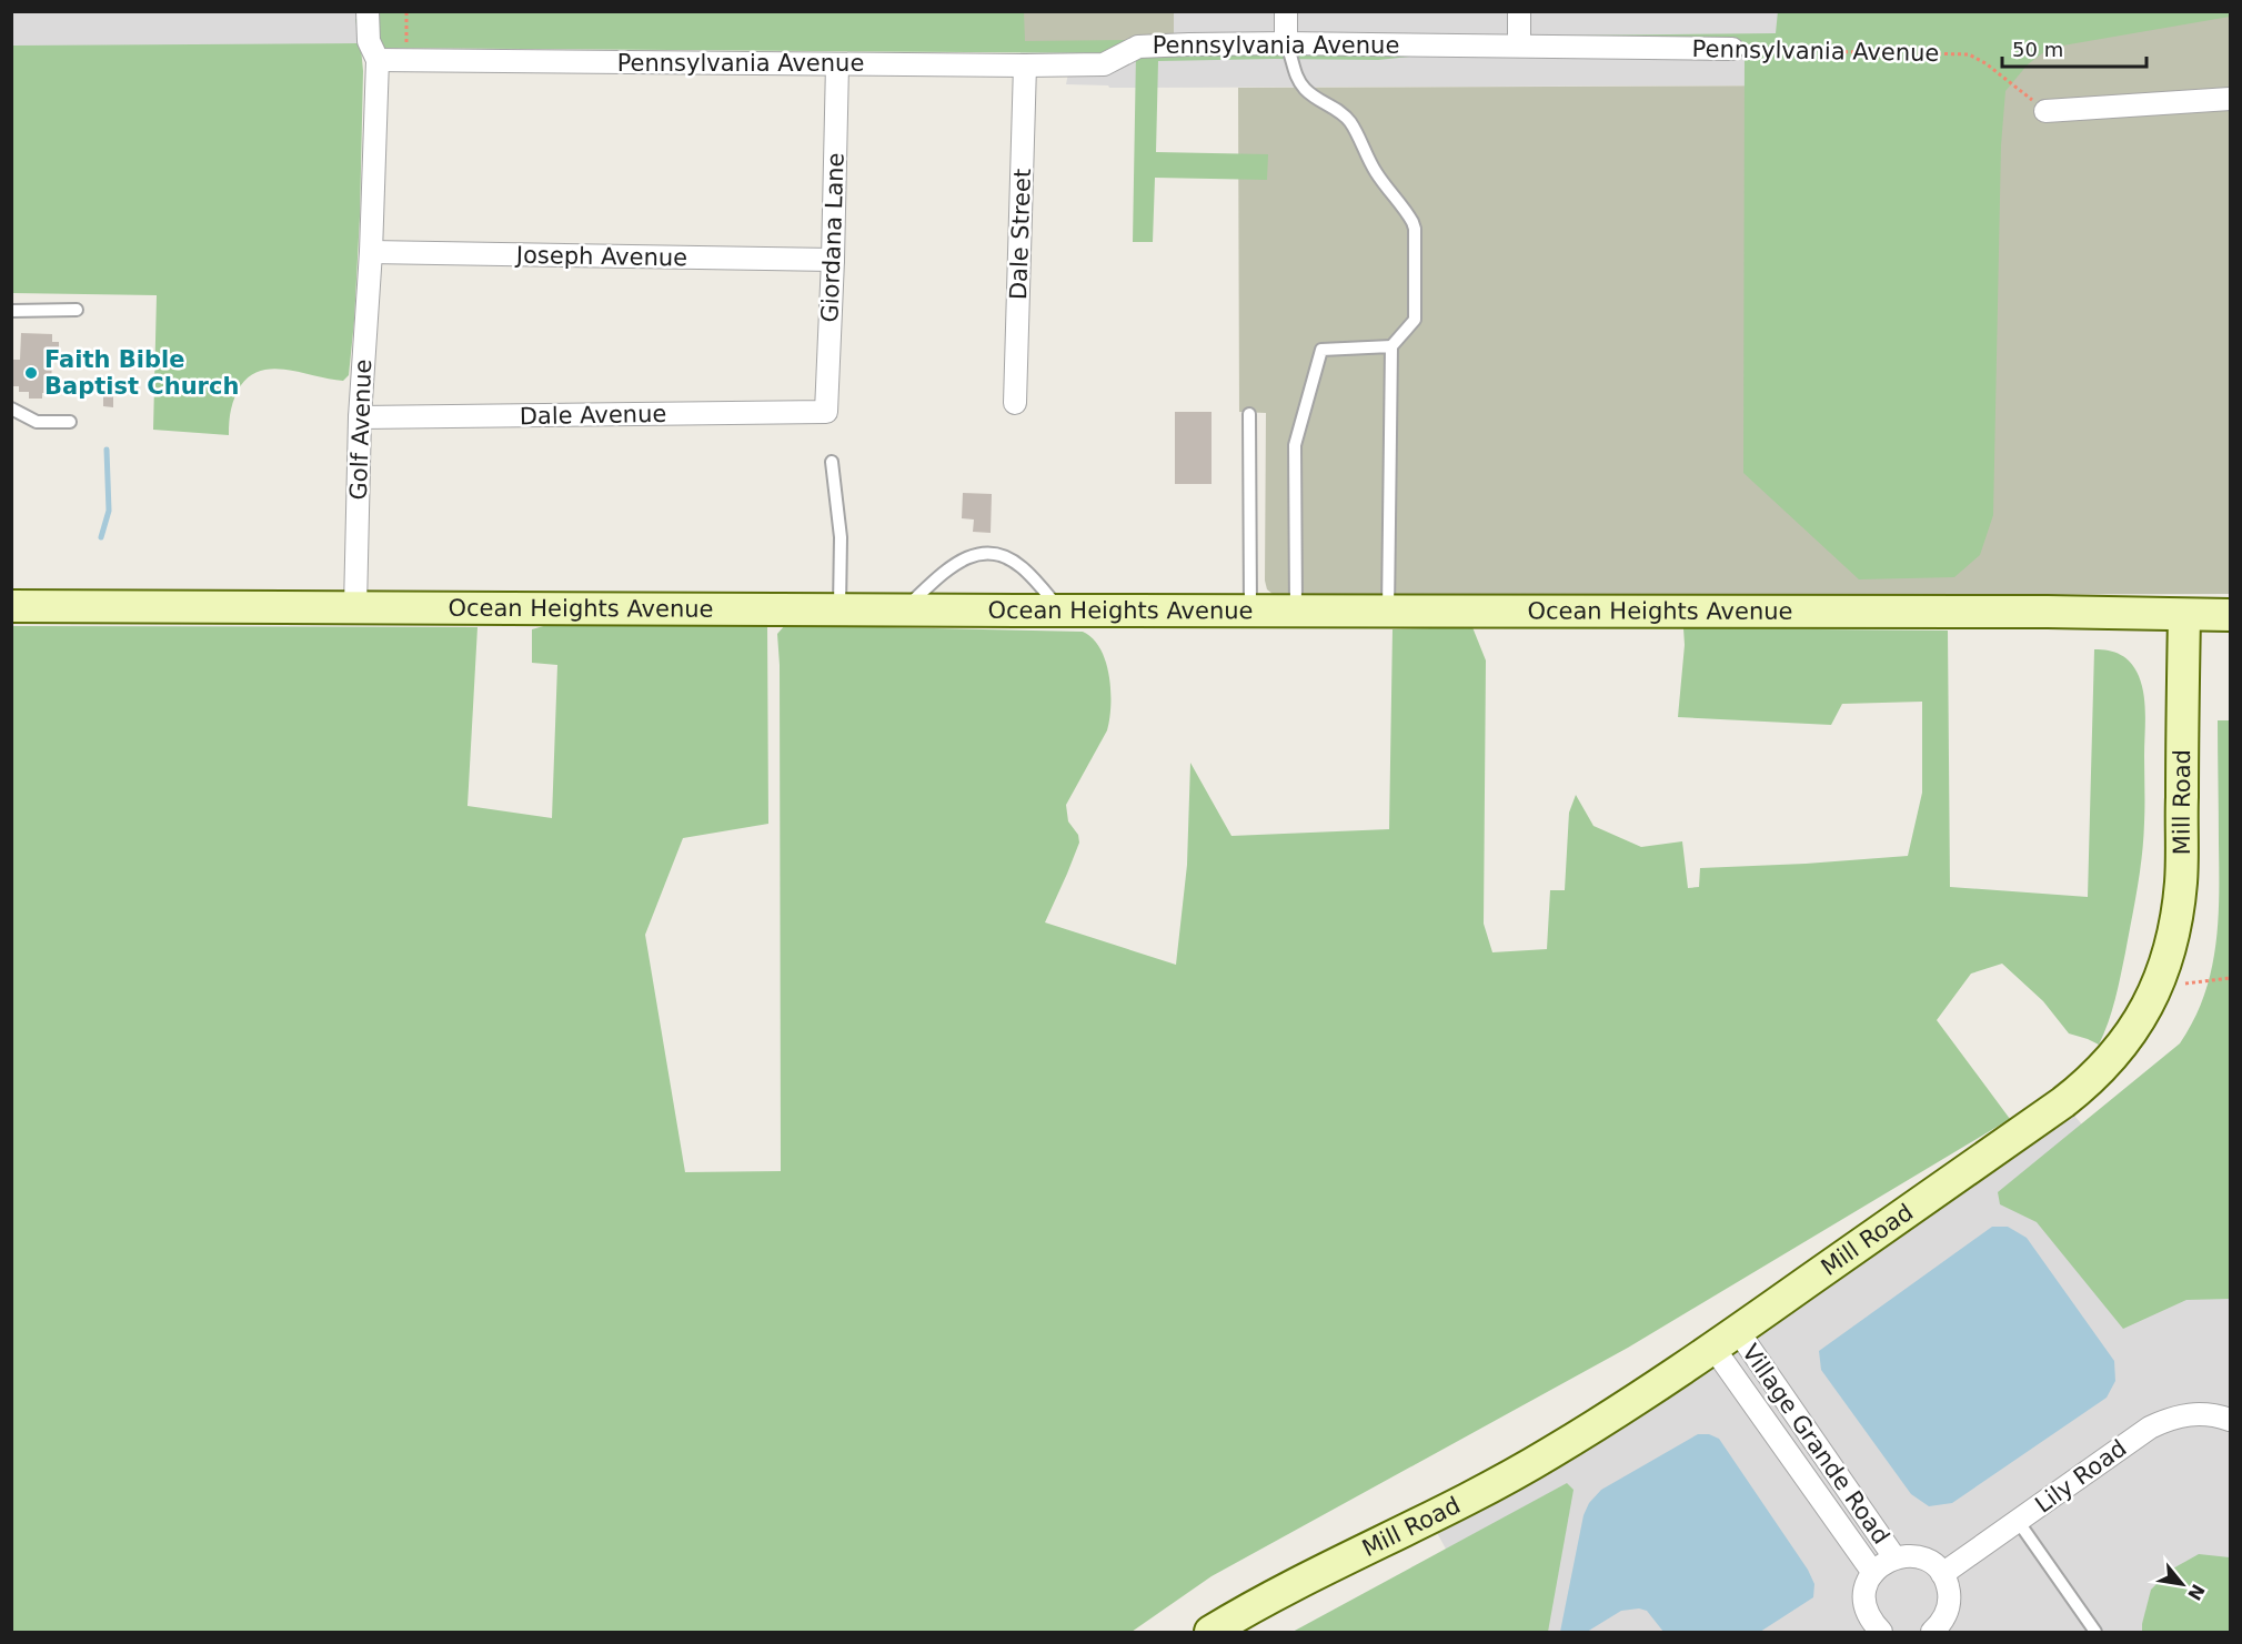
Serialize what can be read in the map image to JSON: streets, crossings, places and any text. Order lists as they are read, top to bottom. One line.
{"streets":{"main road":["Ocean Heights Avenue","Mill Road"],"street":["Pennsylvania Avenue","Dale Street","Giordana Lane","Joseph Avenue","Dale Avenue","Golf Avenue","Village Grande Road","Lily Road"]},"crossings":[["Pennsylvania Avenue","Dale Street"],["Pennsylvania Avenue","Giordana Lane"],["Giordana Lane","Joseph Avenue"],["Giordana Lane","Dale Avenue"],["Joseph Avenue","Golf Avenue"],["Dale Avenue","Golf Avenue"],["Golf Avenue","Ocean Heights Avenue"],["Ocean Heights Avenue","Mill Road"],["Mill Road","Village Grande Road"]],"places":["Faith Bible Baptist Church"],"scale_bar":"50 m","north":"bottom right"}
